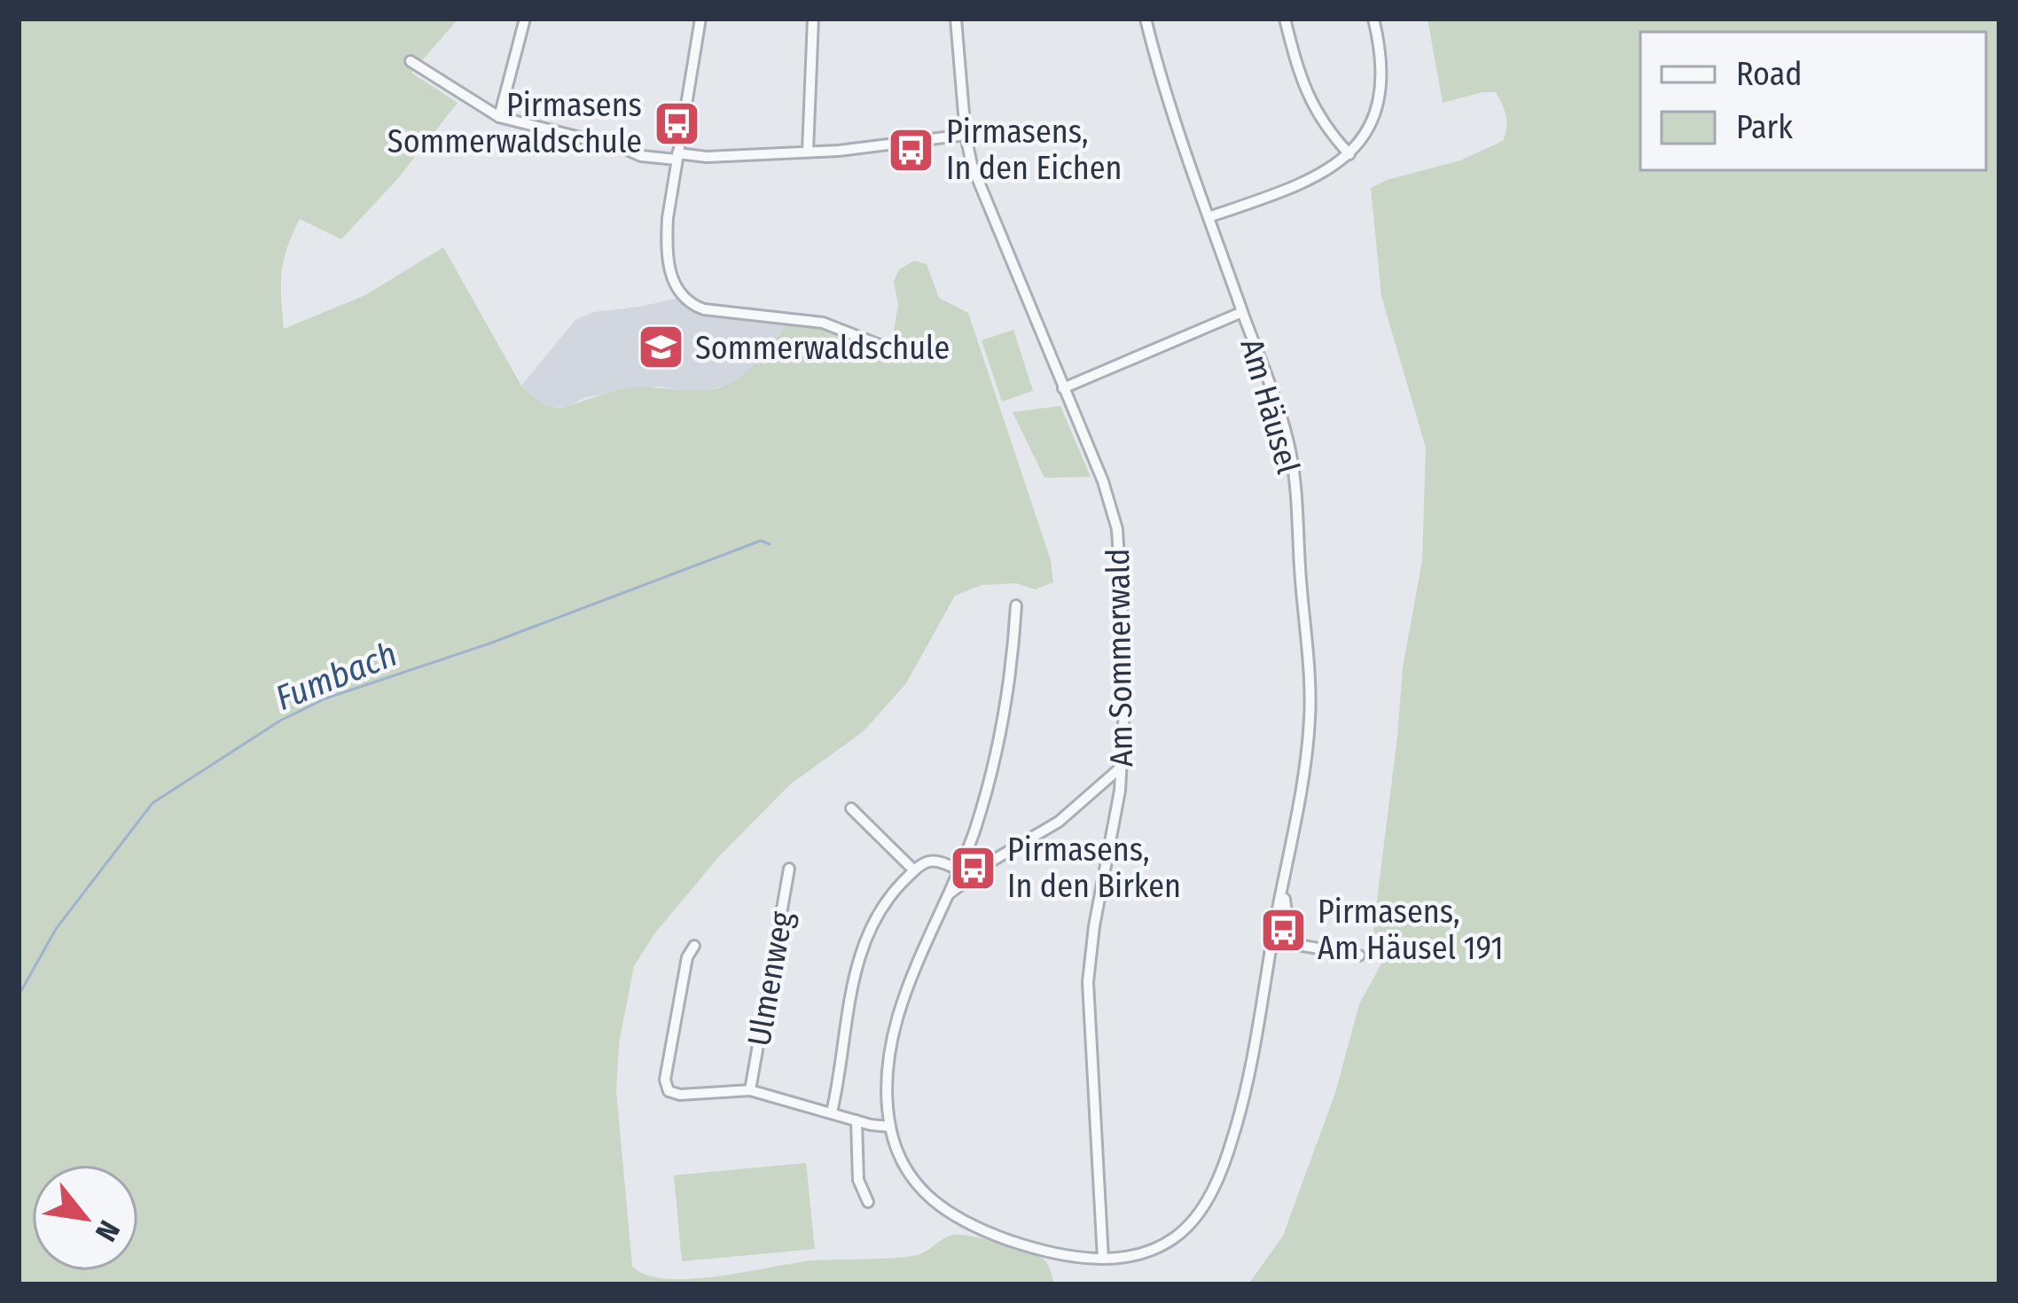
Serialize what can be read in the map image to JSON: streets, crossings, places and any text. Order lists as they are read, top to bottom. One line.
{"streets":{"street":["Am Häusel","Am Sommerwald","Ulmenweg"]},"crossings":[["Am Häusel","Am Sommerwald"]],"water":["Fumbach"],"places":{"bus stop":["Pirmasens Sommerwaldschule","Pirmasens, In den Eichen","Pirmasens, In den Birken","Pirmasens, Am Häusel 191"],"school or university":["Sommerwaldschule"]},"legend":["Road","Park"],"north":"bottom right"}
